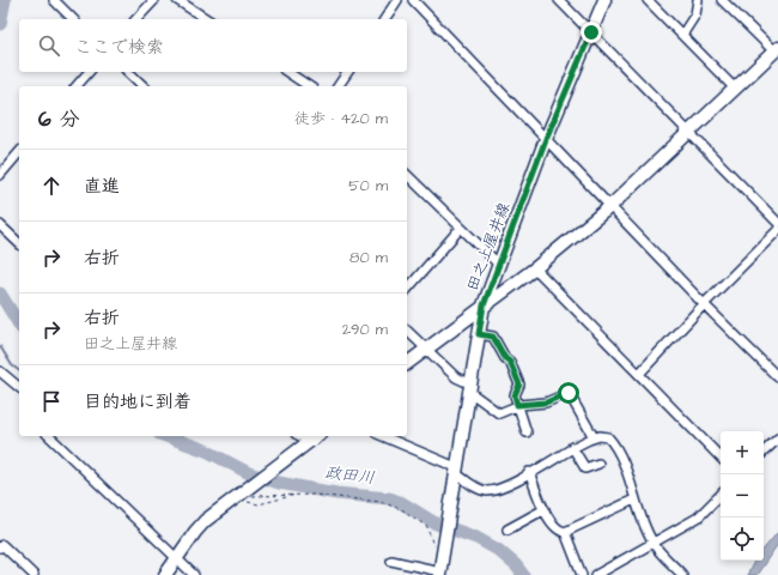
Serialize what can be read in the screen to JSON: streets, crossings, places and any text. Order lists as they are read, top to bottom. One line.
{"streets":{"street":["田之上屋井線"]},"water":["政田川"],"page":{"search":"ここで検索","heading":["6 分","徒歩 · 420 m"],"list":[["直進","50 m"],["右折","80 m"],["右折","田之上屋井線","290 m"],"目的地に到着"],"map_buttons":["+","−"]}}
